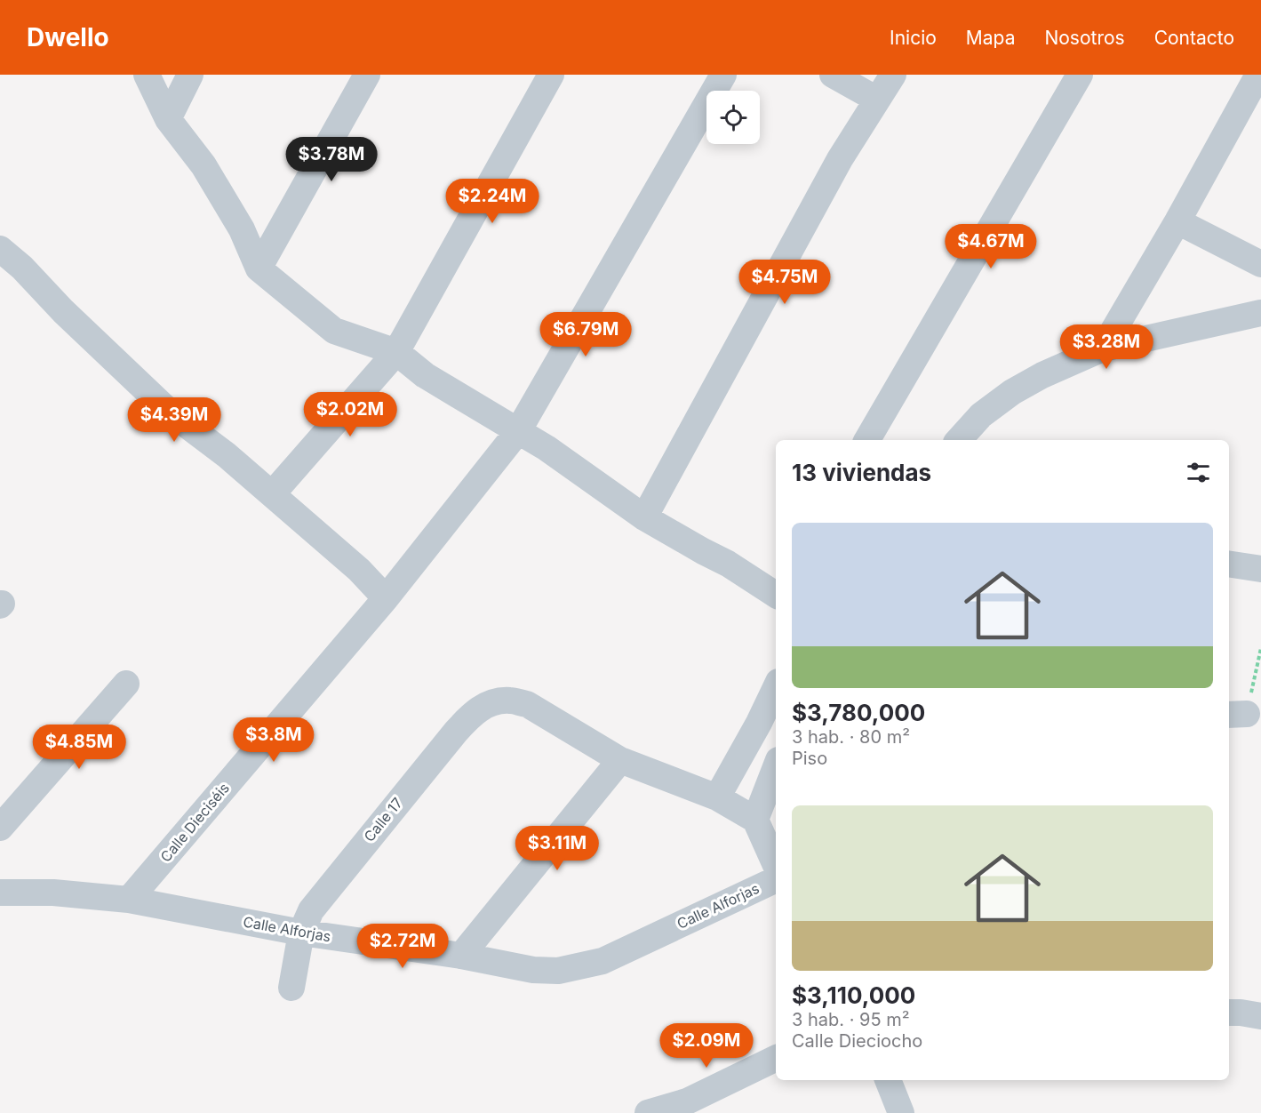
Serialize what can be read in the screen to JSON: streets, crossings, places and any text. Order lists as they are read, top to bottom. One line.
{"streets":{"street":["Calle 17","Calle Dieciséis","Calle Alforjas"]},"crossings":[["Calle 17","Calle Alforjas"],["Calle Dieciséis","Calle Alforjas"]],"page":{"header":"Dwello","nav":["Inicio","Mapa","Nosotros","Contacto"],"price":["$3.78M","$2.24M","$4.67M","$4.75M","$6.79M","$3.28M","$2.02M","$4.39M","$3.8M","$4.85M","$3.11M","$2.72M","$2.09M"],"heading":"13 viviendas","list":[{"name":"$3,780,000","note":"3 hab. · 80 m² · Piso"},{"name":"$3,110,000","note":"3 hab. · 95 m² · Calle Dieciocho"}]}}
